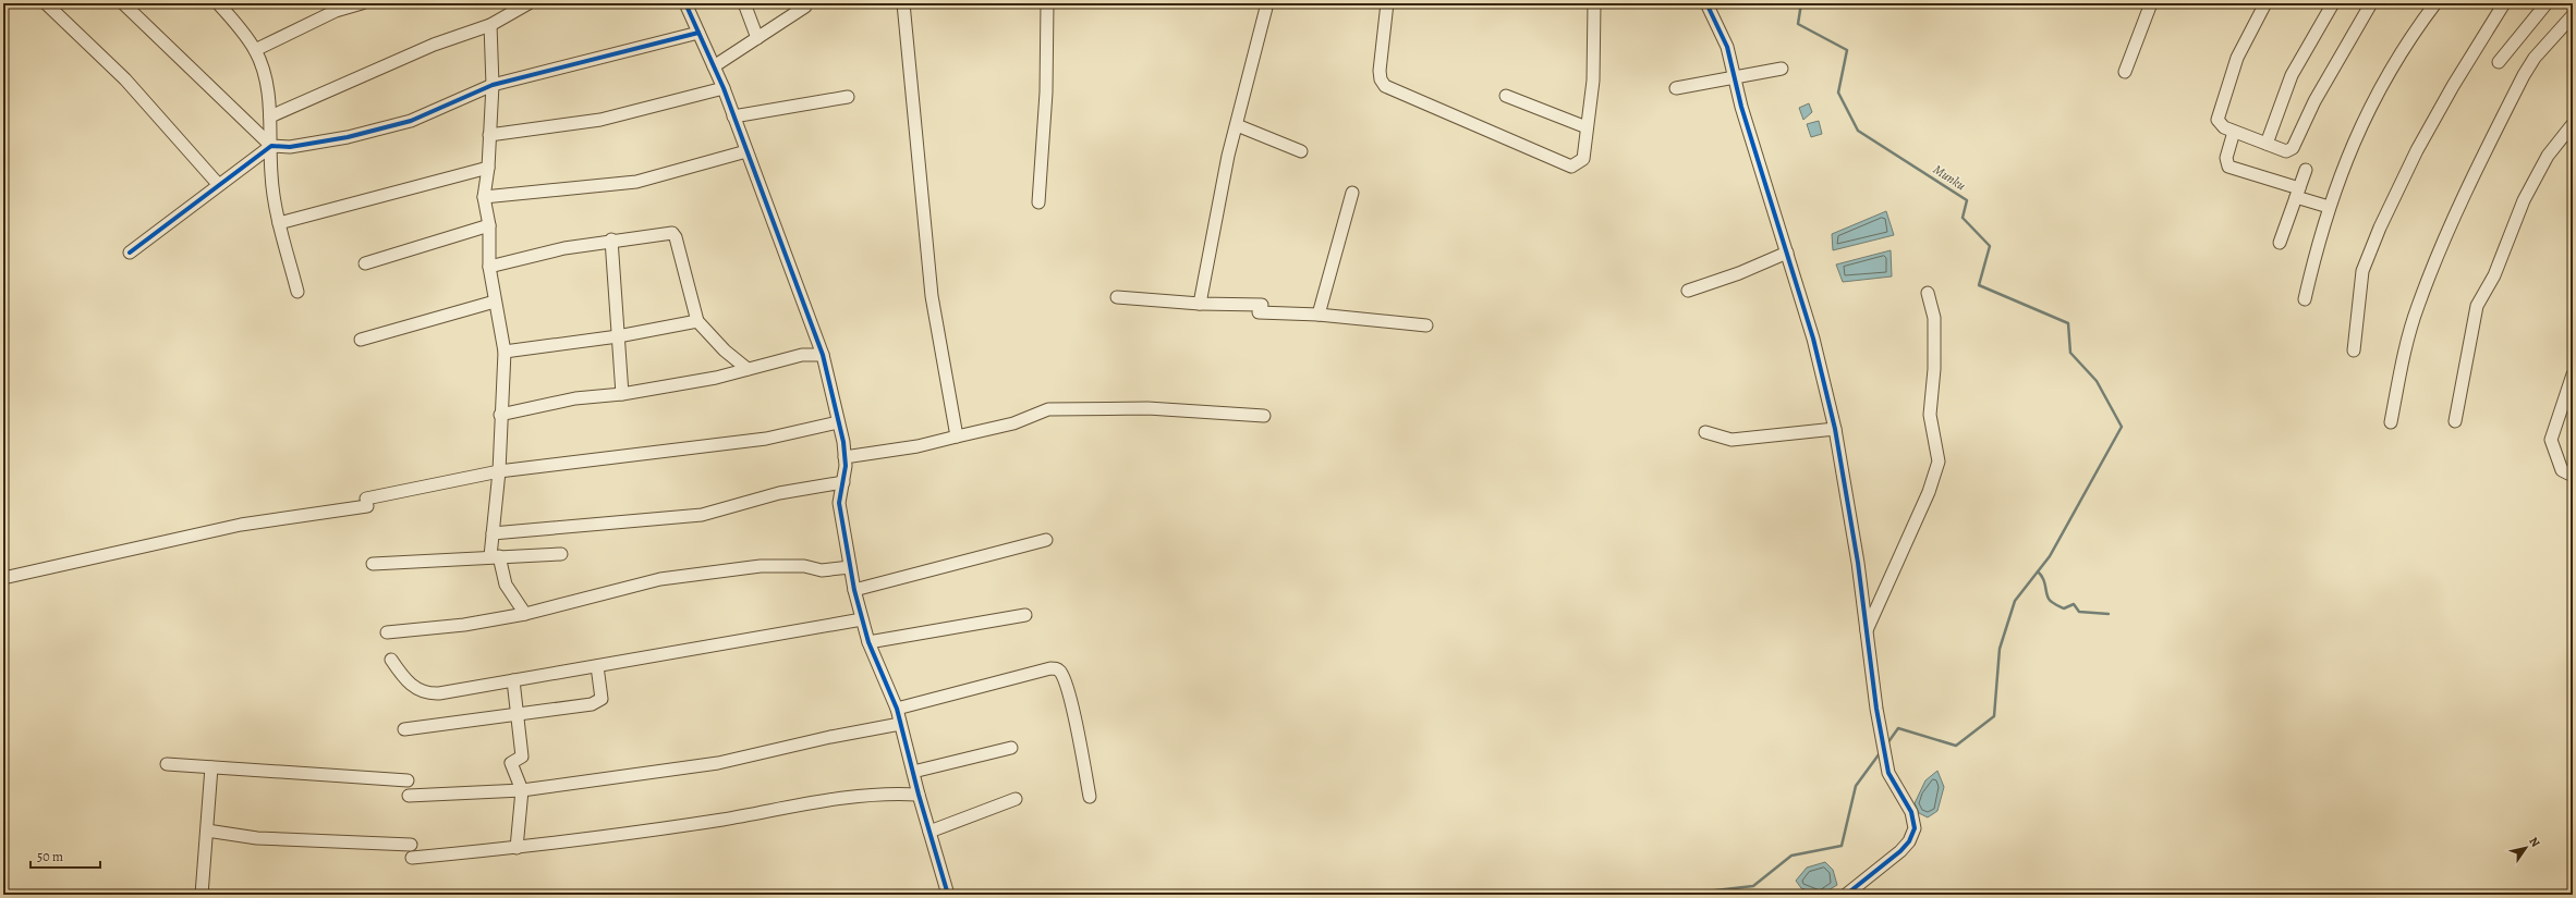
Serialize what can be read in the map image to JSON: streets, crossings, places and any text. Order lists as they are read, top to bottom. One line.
{"water":["Munku"],"scale_bar":"50 m","north":"top right"}
